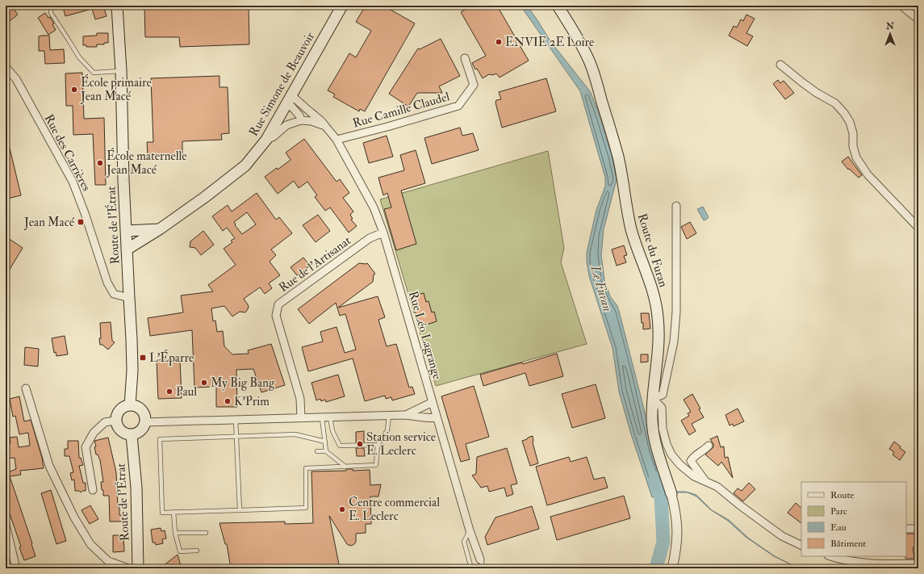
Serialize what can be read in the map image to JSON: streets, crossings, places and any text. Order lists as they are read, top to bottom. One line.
{"streets":{"main road":["Rue Simone de Beauvoir","Route de l'Étrat","Route du Furan"],"street":["Rue Camille Claudel","Rue des Carrières","Rue de l'Artisanat","Rue Léo Lagrange"]},"crossings":[["Rue Simone de Beauvoir","Route de l'Étrat"],["Rue Simone de Beauvoir","Rue Léo Lagrange"],["Rue Camille Claudel","Rue Léo Lagrange"],["Rue des Carrières","Route de l'Étrat"],["Rue de l'Artisanat","Rue Léo Lagrange"]],"water":["Le Furan"],"places":{"other":["ENVIE 2E Loire","École primaire Jean Macé","École maternelle Jean Macé","My Big Bang","Paul","K'Prim","Station service E. Leclerc","Centre commercial E. Leclerc"],"transit":["Jean Macé","L'Éparre"]},"legend":["Route","Parc","Eau","Bâtiment"],"north":"top"}
